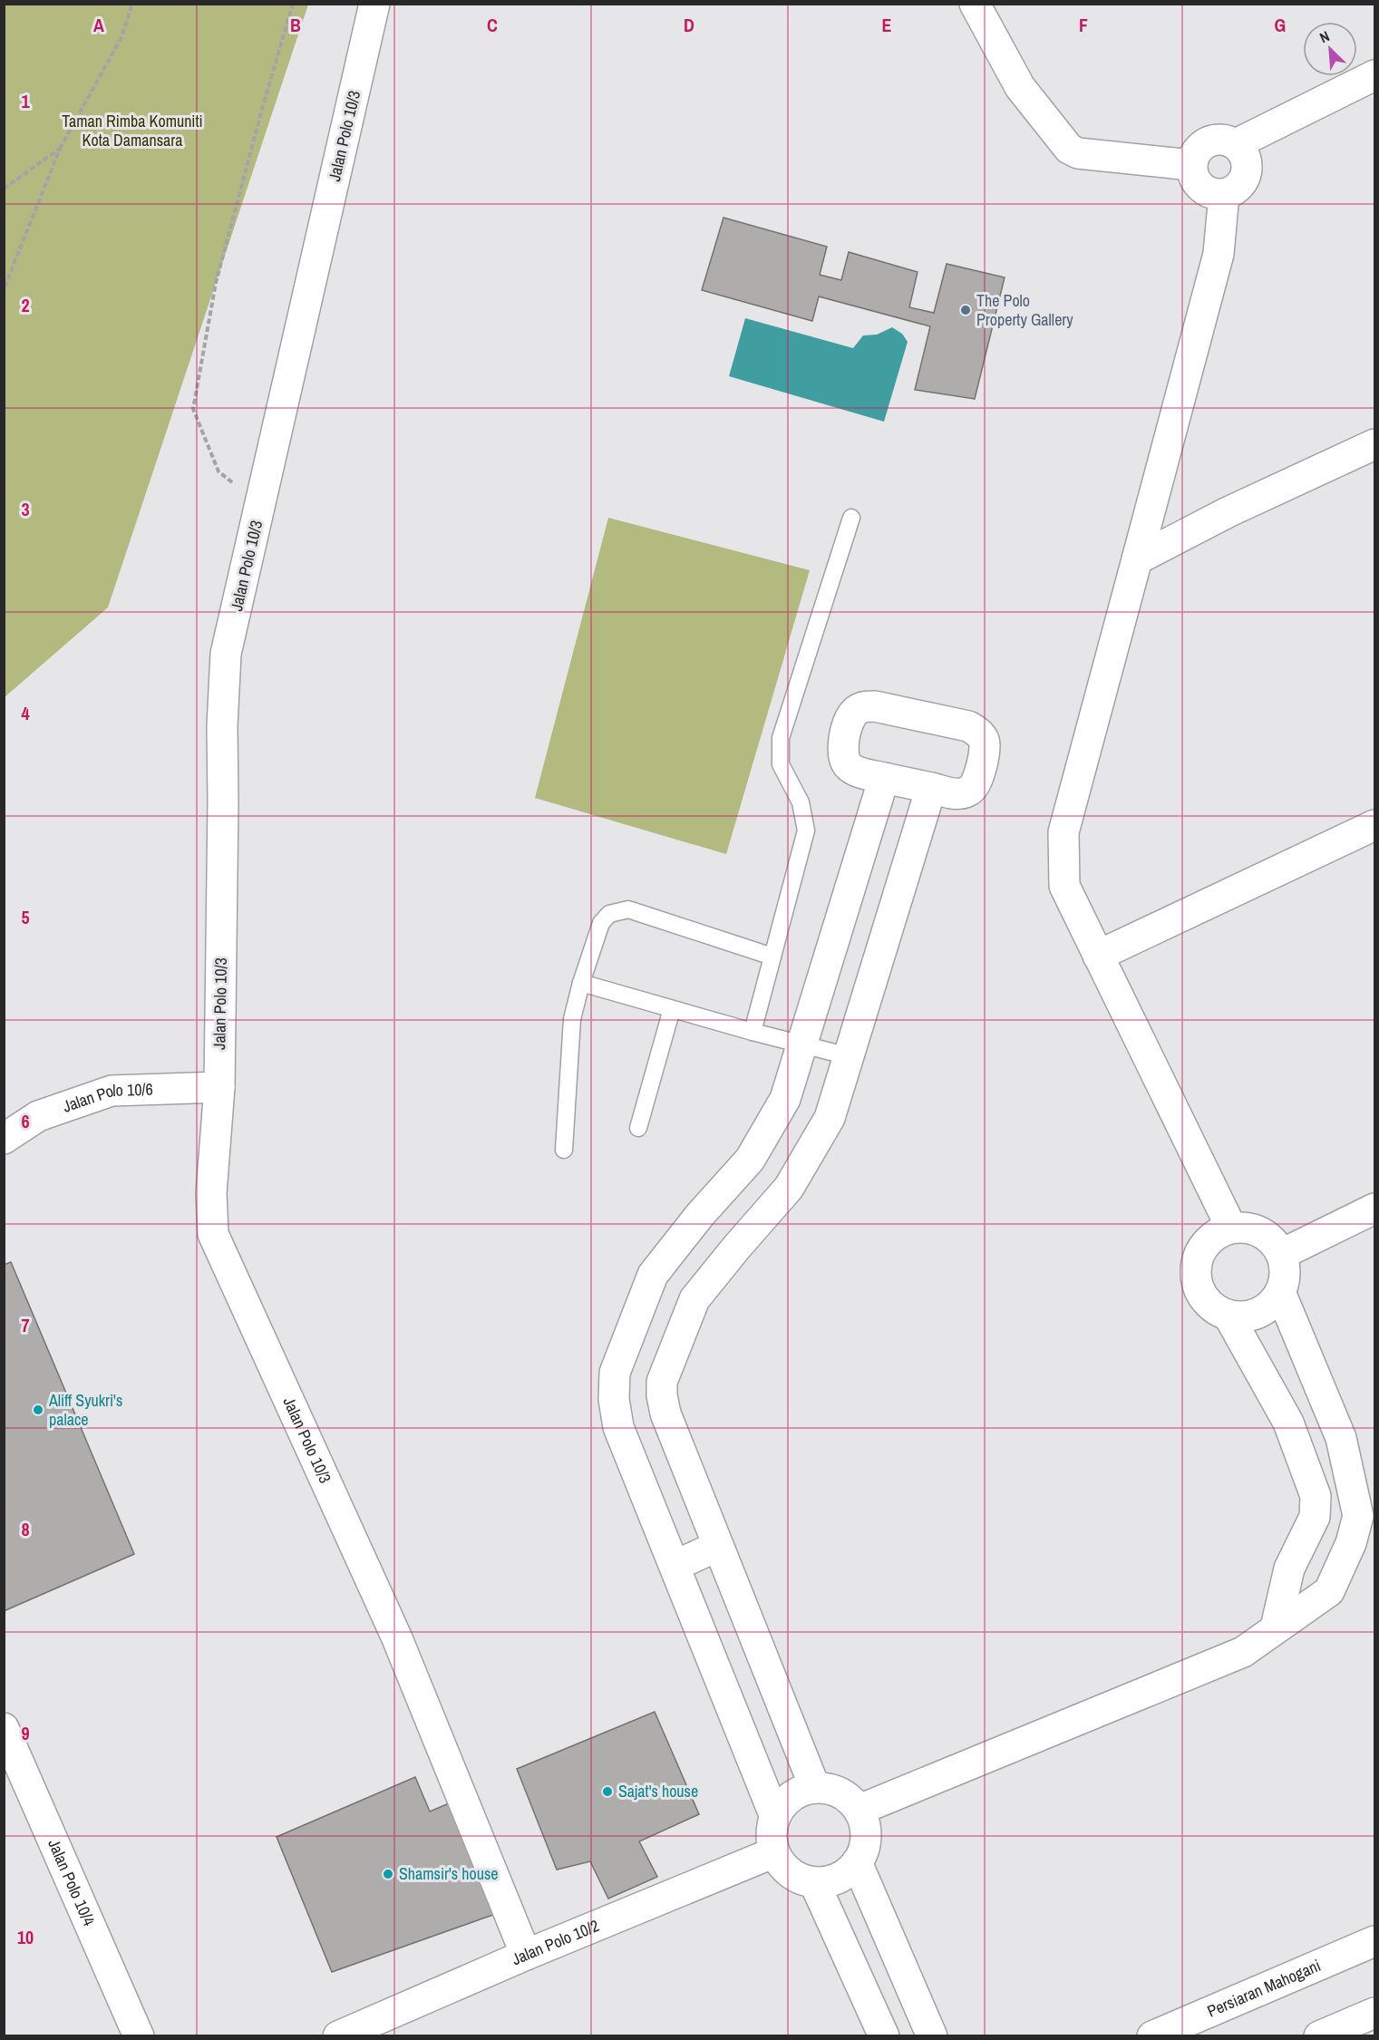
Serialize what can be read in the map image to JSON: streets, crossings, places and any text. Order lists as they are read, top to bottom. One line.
{"streets":{"street":["Jalan Polo 10/3","Jalan Polo 10/6","Jalan Polo 10/4","Jalan Polo 10/2","Persiaran Mahogani"]},"crossings":[["Jalan Polo 10/3","Jalan Polo 10/6"],["Jalan Polo 10/3","Jalan Polo 10/2"]],"parks":["Taman Rimba Komuniti Kota Damansara"],"places":["The Polo Property Gallery","Aliff Syukri's palace","Sajat's house","Shamsir's house"],"north":"top left","grid":{"columns":["A","B","C","D","E","F","G"],"rows":["1","2","3","4","5","6","7","8","9","10"]}}
